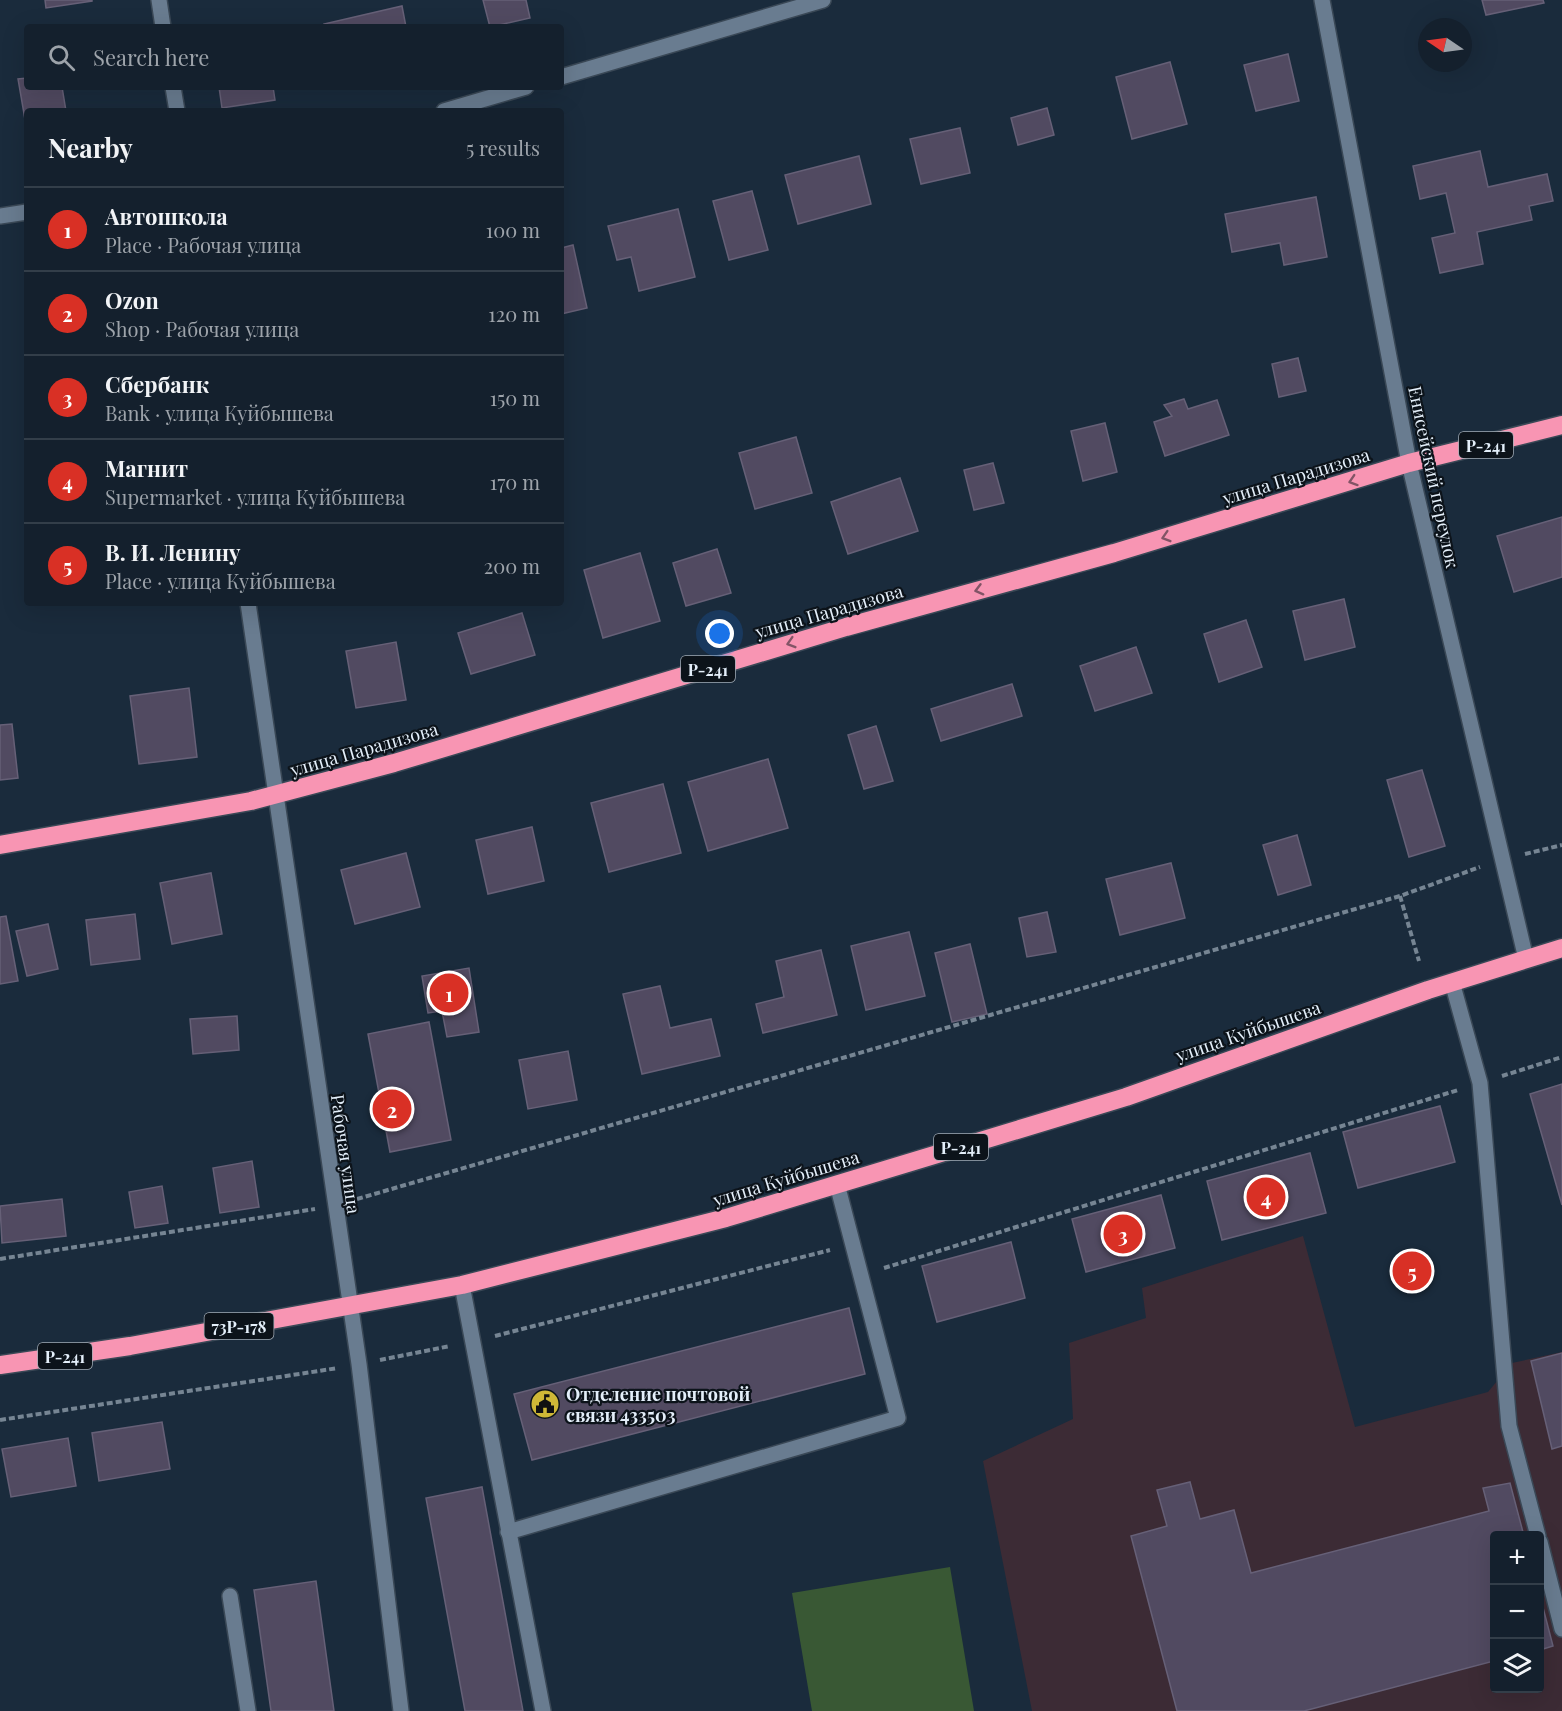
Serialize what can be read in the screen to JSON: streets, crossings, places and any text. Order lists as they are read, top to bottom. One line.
{"streets":{"highway":["Р-241","улица Парадизова","улица Куйбышева","73Р-178"],"street":["Енисейский переулок","Рабочая улица"]},"crossings":[["улица Парадизова","Енисейский переулок"],["улица Парадизова","Рабочая улица"],["Енисейский переулок","улица Куйбышева"],["улица Куйбышева","Рабочая улица"]],"one_way":["улица Парадизова"],"places":{"public building":["Отделение почтовой связи 433503"]},"north":"left","page":{"search":"Search here","heading":["Nearby","5 results"],"list":[{"mark":"1","name":"Автошкола","note":"Place · Рабочая улица","value":"100 m"},{"mark":"2","name":"Ozon","note":"Shop · Рабочая улица","value":"120 m"},{"mark":"3","name":"Сбербанк","note":"Bank · улица Куйбышева","value":"150 m"},{"mark":"4","name":"Магнит","note":"Supermarket · улица Куйбышева","value":"170 m"},{"mark":"5","name":"В. И. Ленину","note":"Place · улица Куйбышева","value":"200 m"}],"pins":["1","2","4","3","5"],"map_buttons":["+","−"]}}
